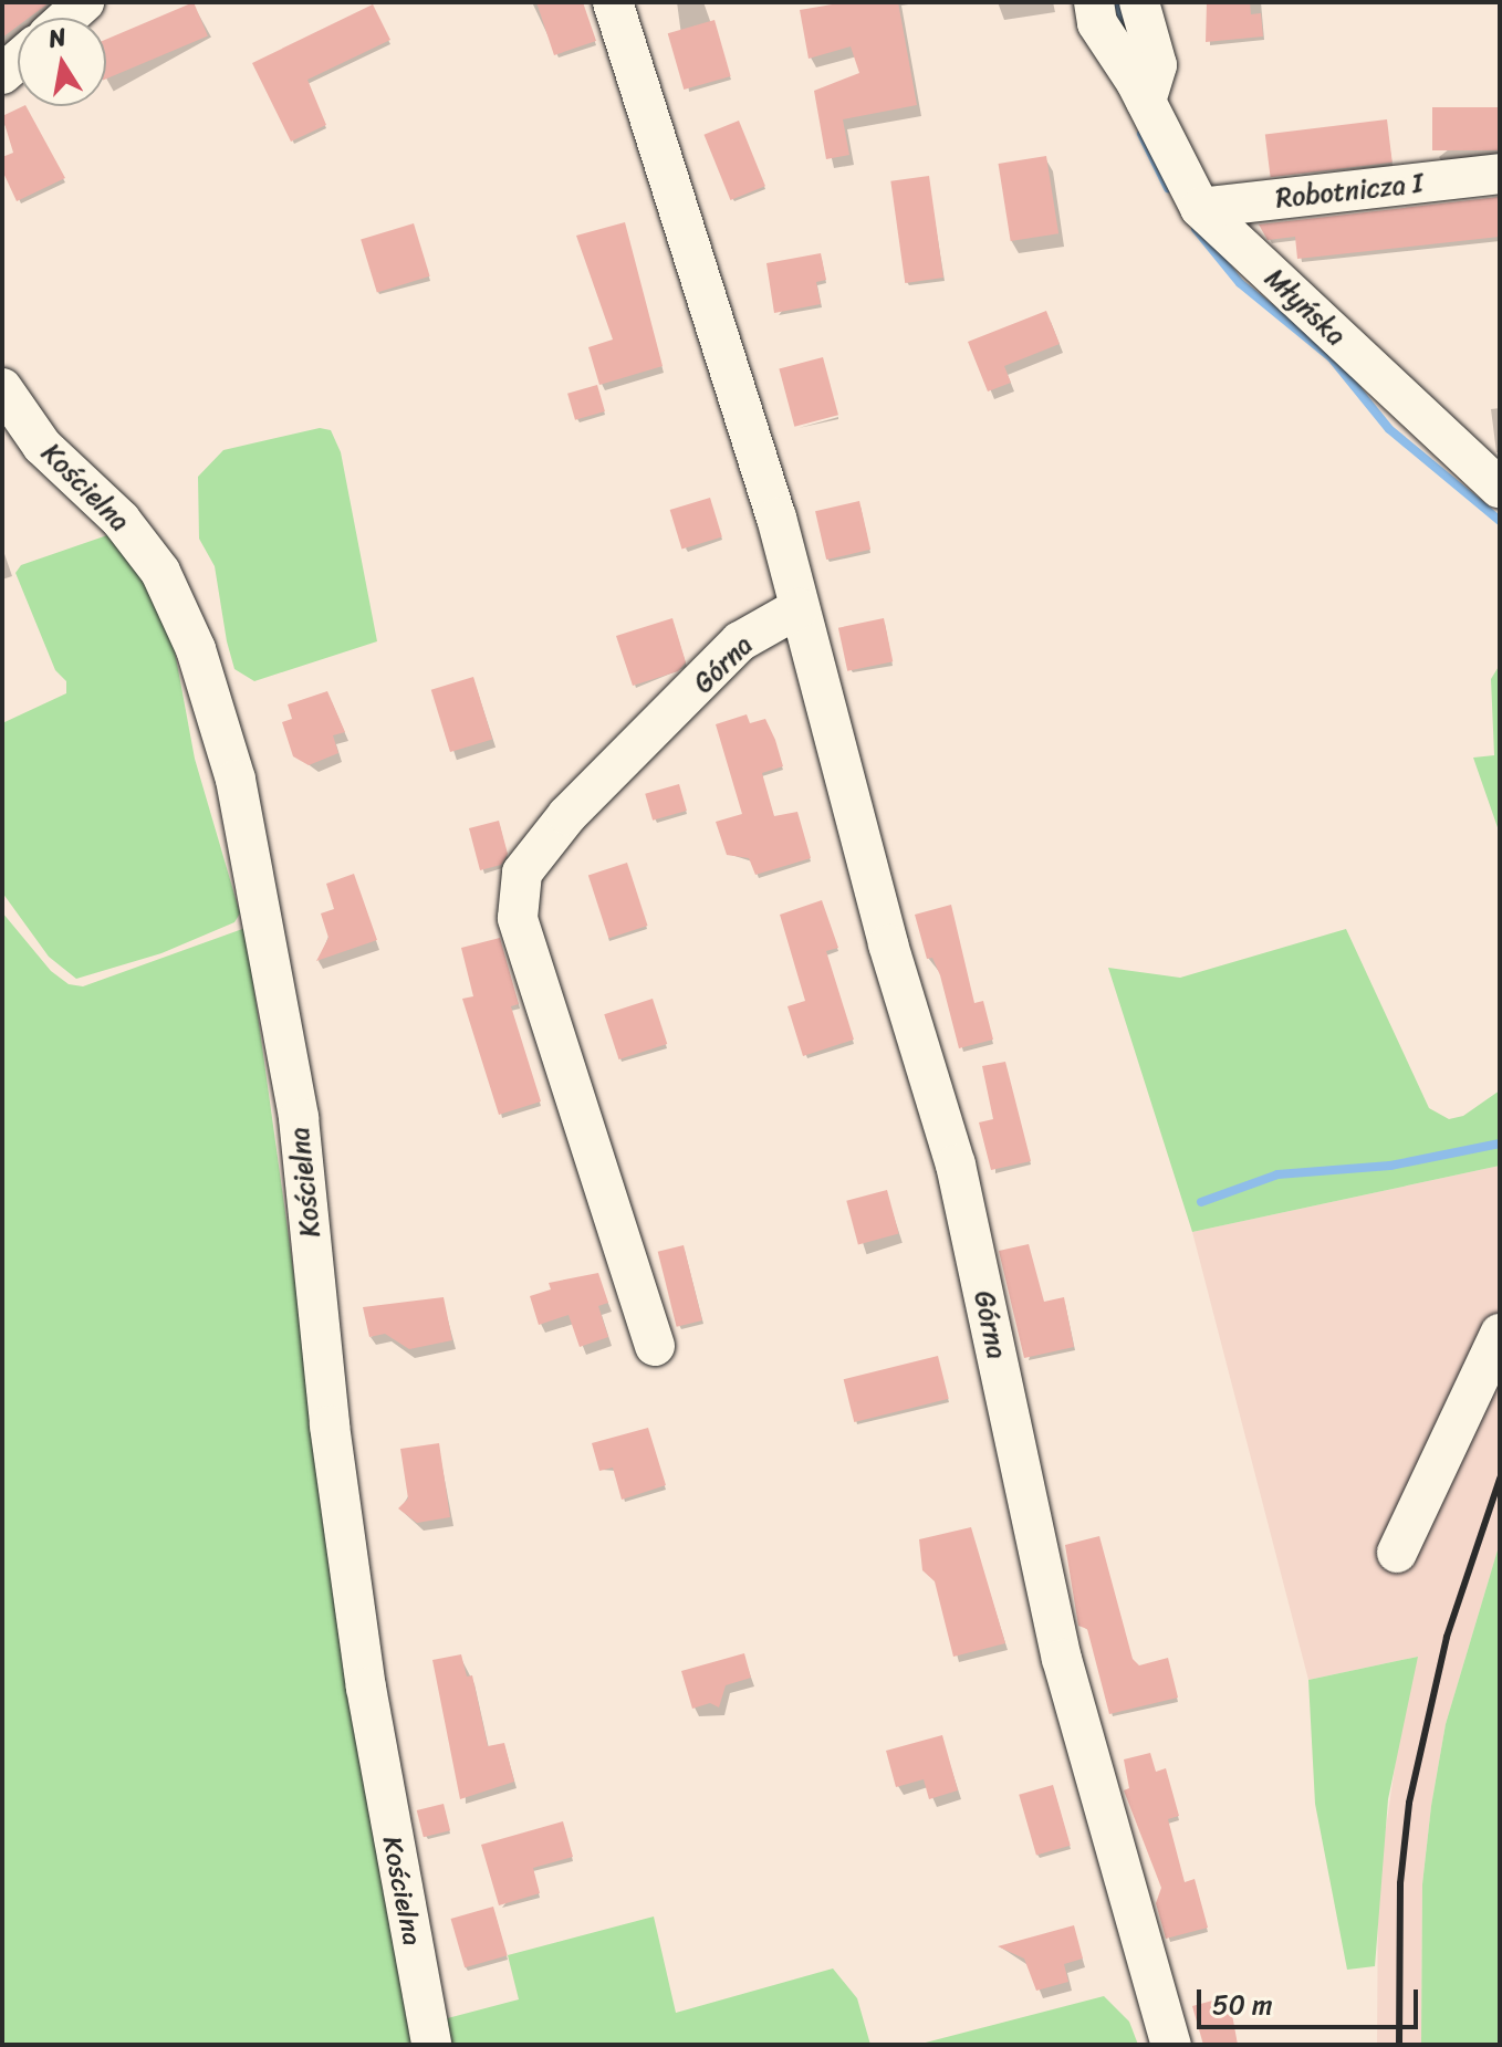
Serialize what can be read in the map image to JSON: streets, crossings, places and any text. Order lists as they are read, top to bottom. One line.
{"streets":{"street":["Robotnicza I","Młyńska","Kościelna","Górna"]},"crossings":[["Robotnicza I","Młyńska"]],"scale_bar":"50 m","north":"top"}
